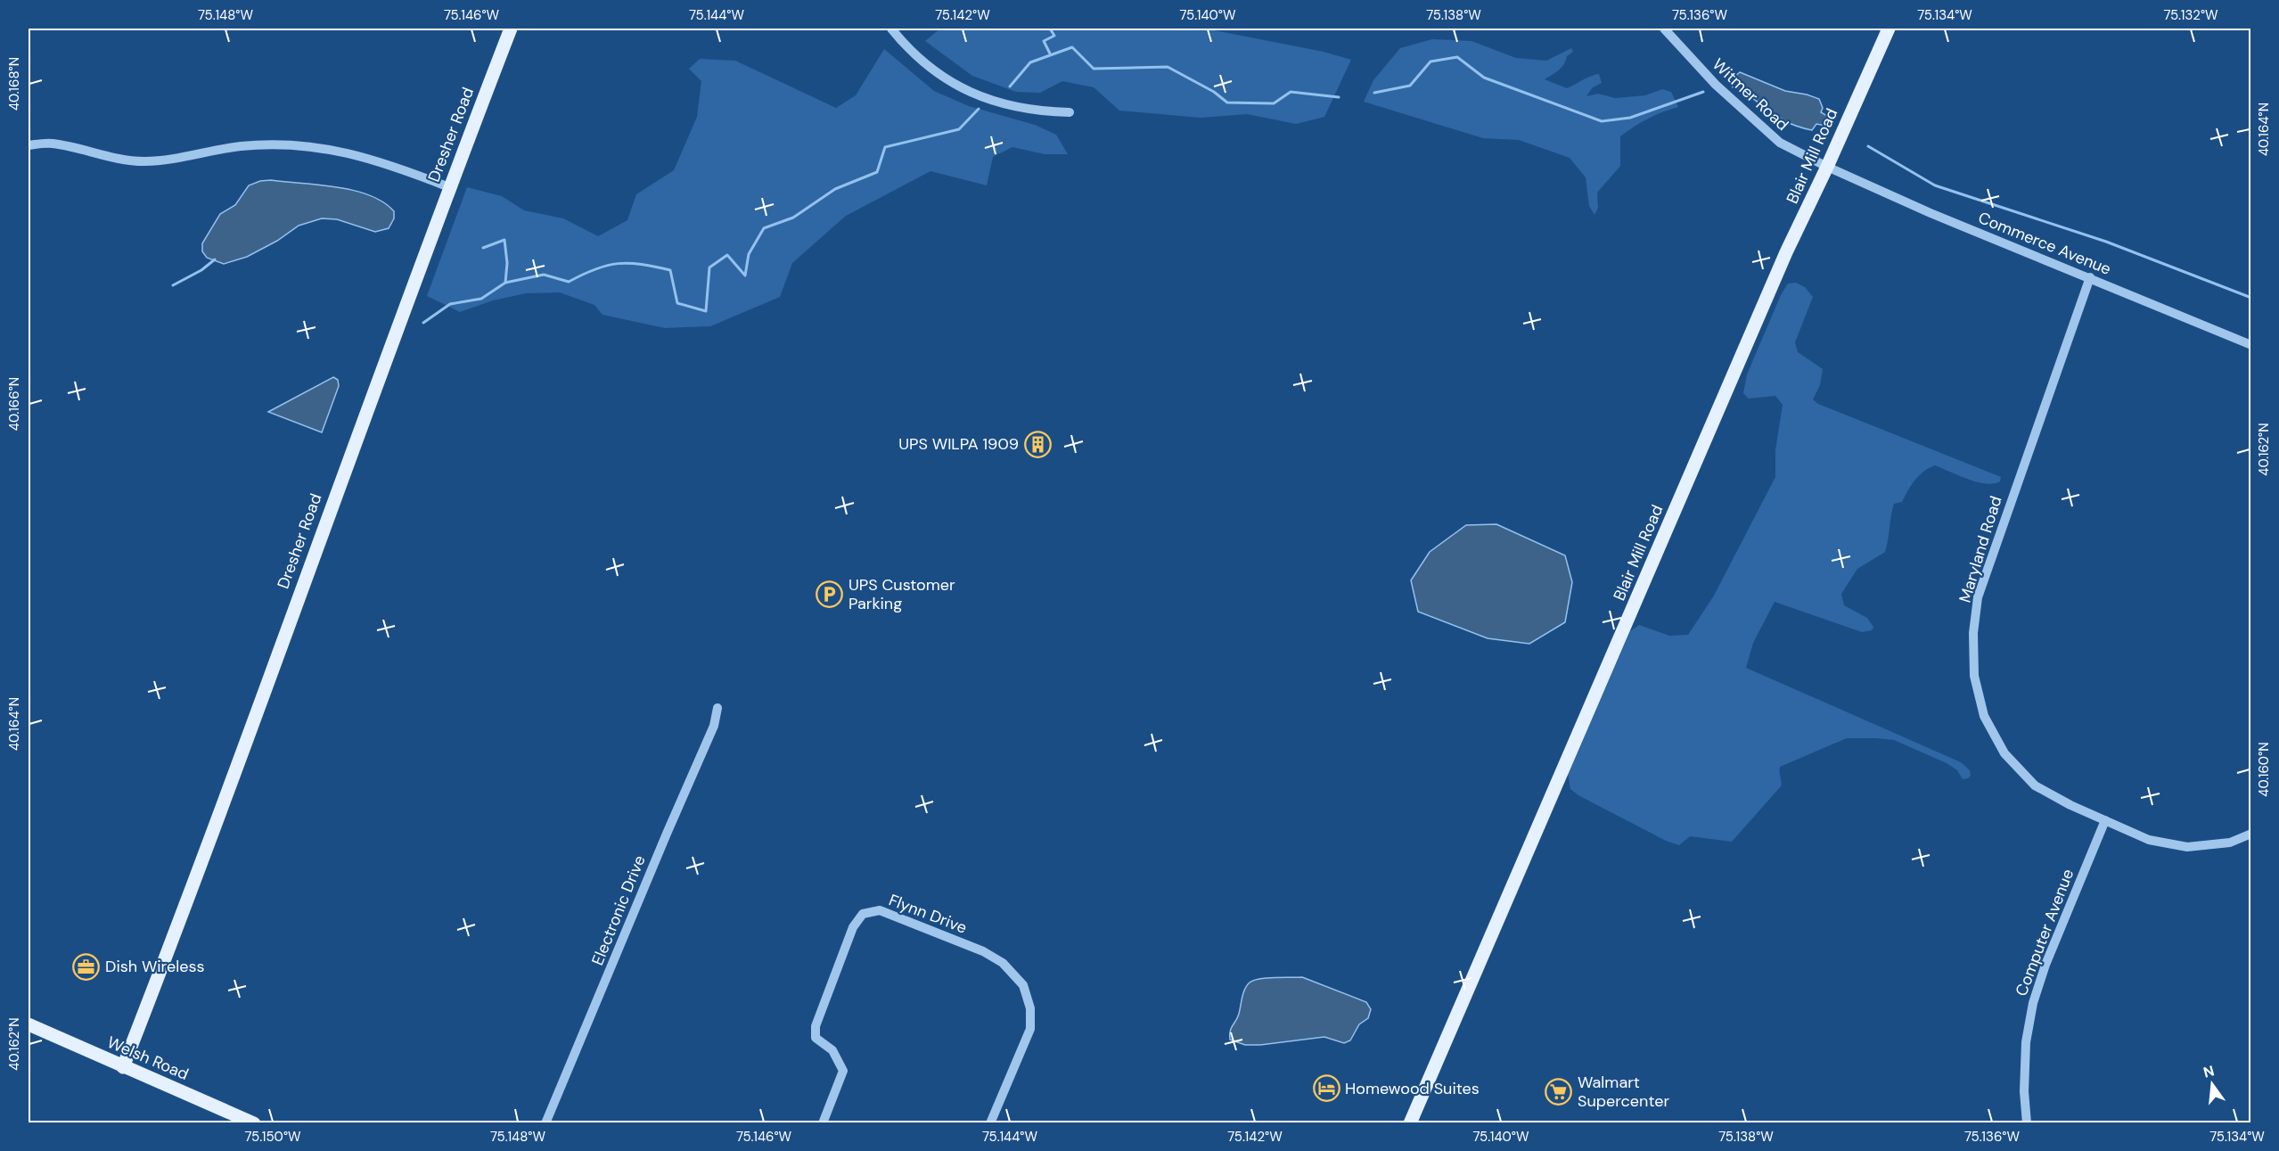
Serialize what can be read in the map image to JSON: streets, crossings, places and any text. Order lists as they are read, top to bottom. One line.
{"streets":{"main road":["Dresher Road","Blair Mill Road","Welsh Road"],"street":["Witmer Road","Commerce Avenue","Maryland Road","Electronic Drive","Flynn Drive","Computer Avenue"]},"crossings":[["Witmer Road","Blair Mill Road"],["Witmer Road","Commerce Avenue"],["Dresher Road","Welsh Road"],["Blair Mill Road","Commerce Avenue"],["Commerce Avenue","Maryland Road"],["Maryland Road","Computer Avenue"]],"places":{"building":["UPS WILPA 1909"],"parking":["UPS Customer Parking"],"office":["Dish Wireless"],"hotel":["Homewood Suites"],"supermarket":["Walmart Supercenter"]},"north":"top","coordinates":["75.148°W","75.146°W","75.144°W","75.142°W","75.140°W","75.138°W","75.136°W","75.134°W","75.132°W","40.168°N","40.164°N","40.166°N","40.162°N","40.160°N","75.150°W"]}
